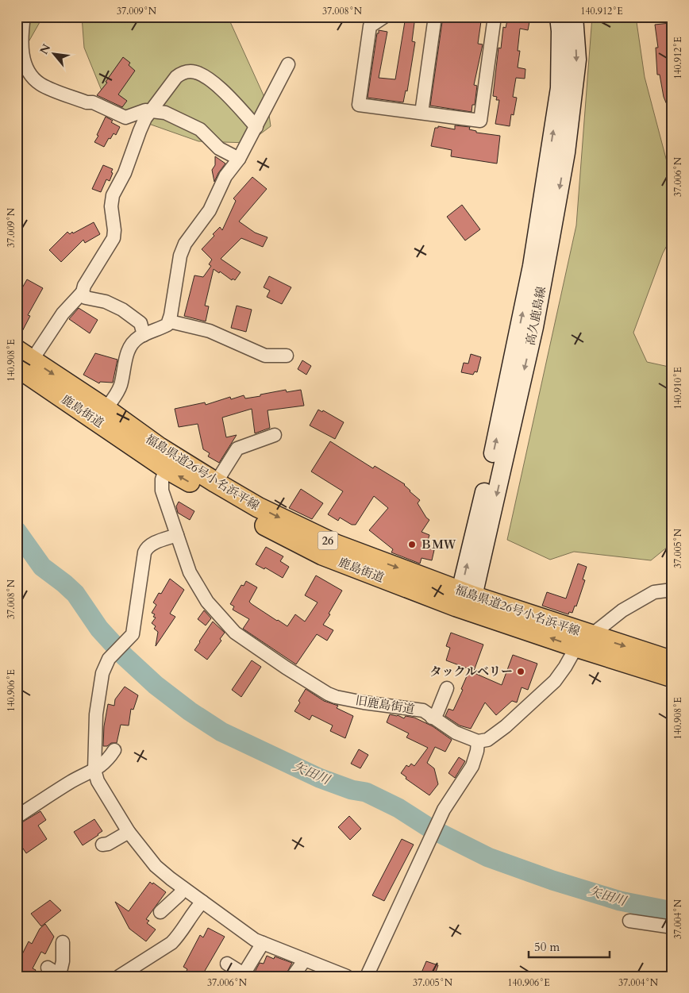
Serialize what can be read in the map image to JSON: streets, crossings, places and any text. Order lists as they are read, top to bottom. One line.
{"streets":{"main road":["高久鹿島線","鹿島街道","福島県道26号小名浜平線","26"],"street":["旧鹿島街道"]},"crossings":[["高久鹿島線","鹿島街道"],["高久鹿島線","福島県道26号小名浜平線"],["鹿島街道","福島県道26号小名浜平線"],["鹿島街道","旧鹿島街道"],["福島県道26号小名浜平線","26"]],"one_way":["鹿島街道","福島県道26号小名浜平線"],"water":["矢田川"],"places":["ＢＭＷ","タックルベリー"],"scale_bar":"50 m","north":"top left","coordinates":["37.009°N","37.008°N","140.912°E","37.006°N","140.908°E","140.910°E","37.005°N","140.906°E","37.004°N"]}
